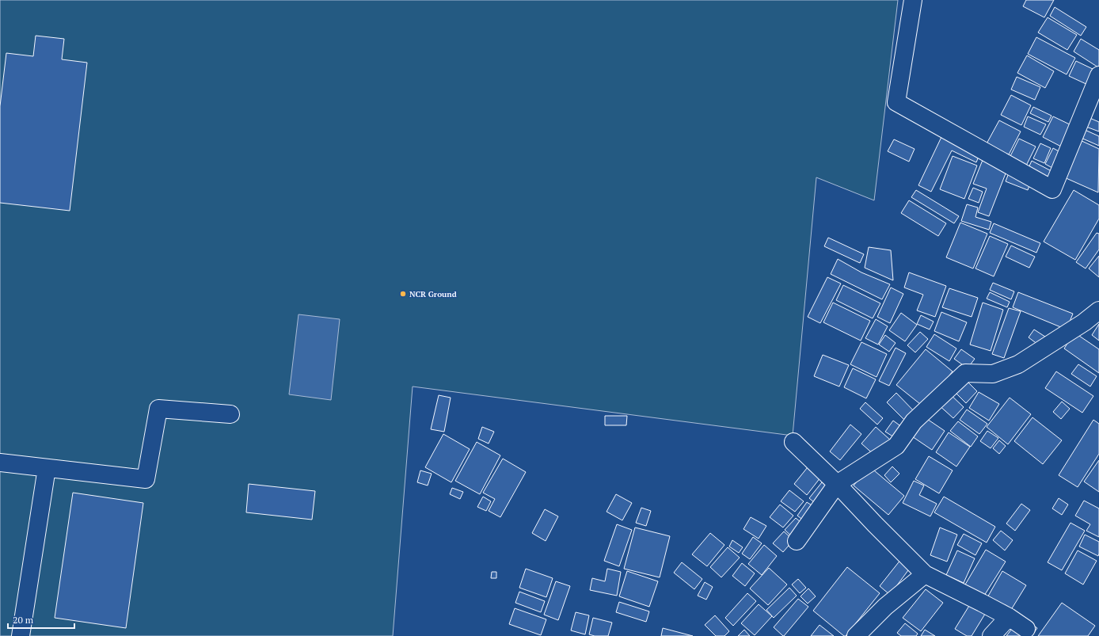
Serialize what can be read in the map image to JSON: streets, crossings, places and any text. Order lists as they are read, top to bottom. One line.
{"places":["NCR Ground"],"scale_bar":"20 m"}
